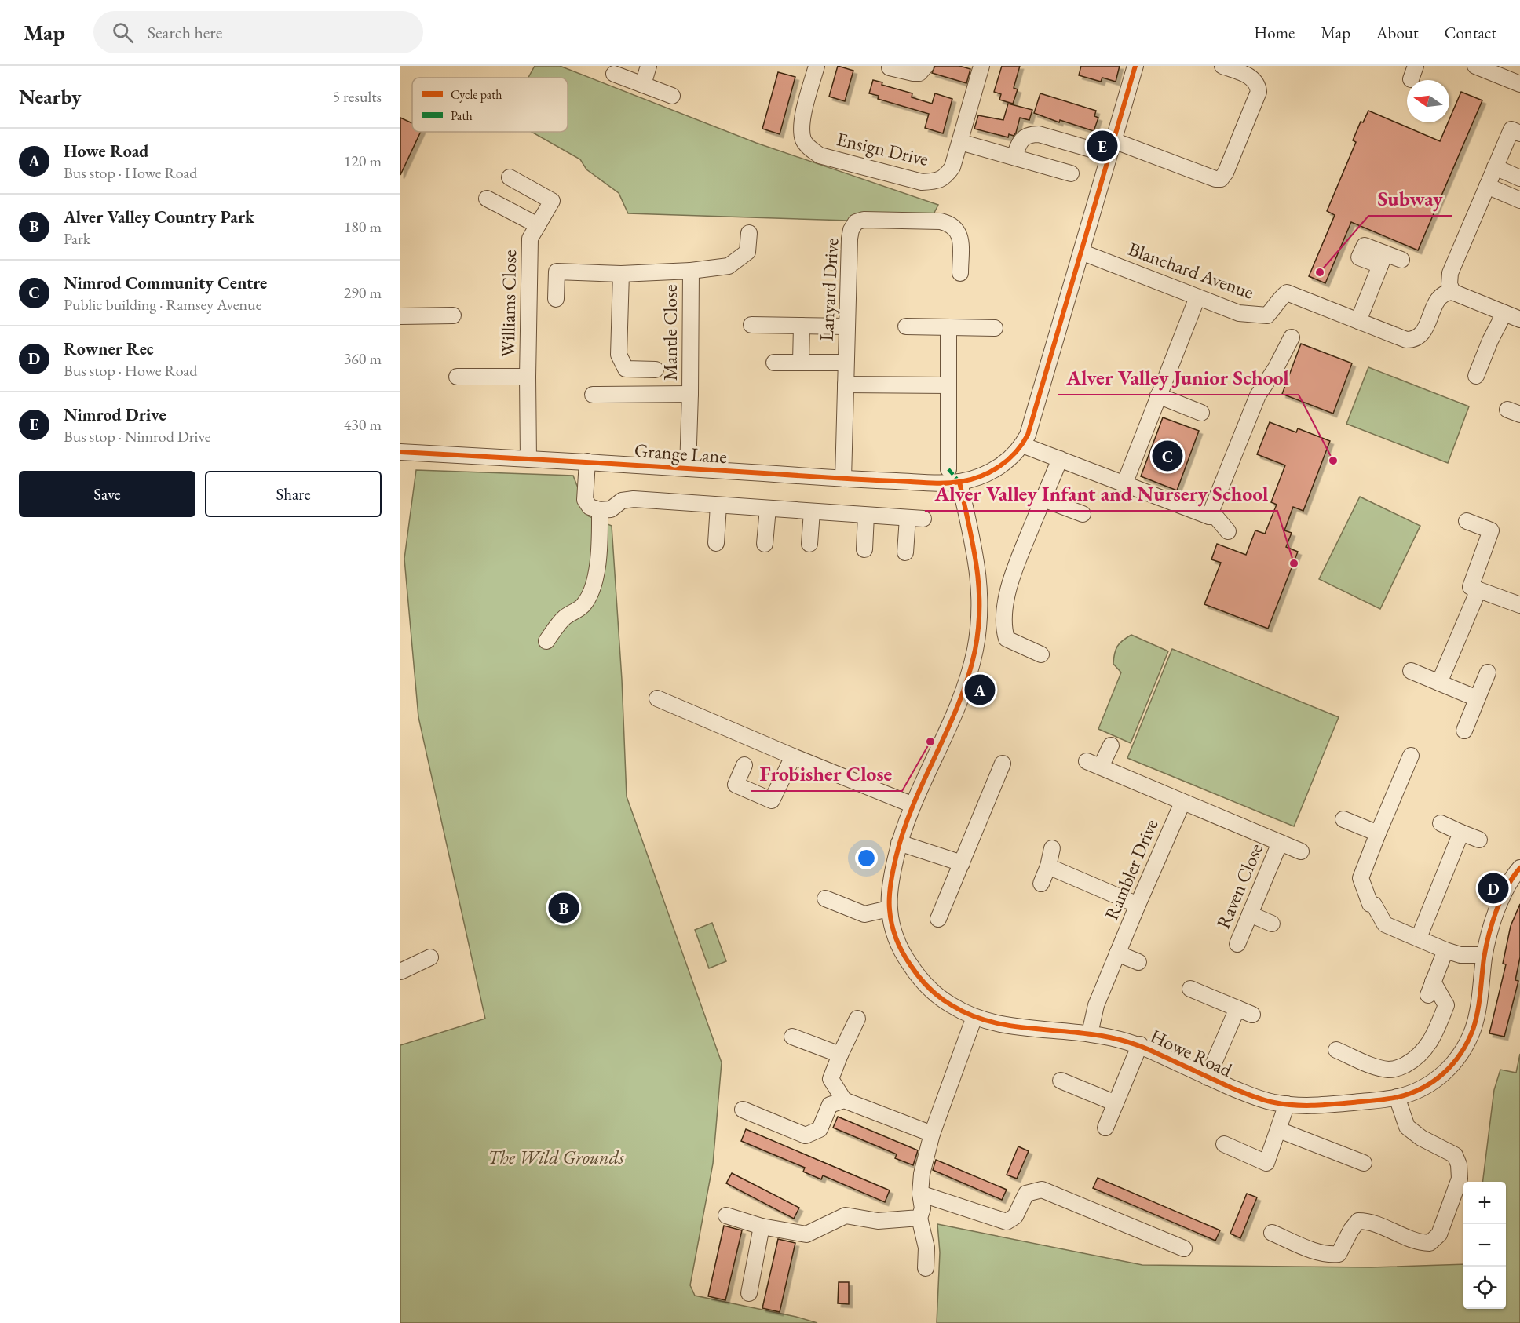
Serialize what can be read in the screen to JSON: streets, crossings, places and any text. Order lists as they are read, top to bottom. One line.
{"streets":{"street":["Ensign Drive","Blanchard Avenue","Lanyard Drive","Williams Close","Mantle Close","Grange Lane","Rambler Drive","Raven Close","Howe Road"]},"crossings":[["Lanyard Drive","Grange Lane"],["Williams Close","Grange Lane"],["Mantle Close","Grange Lane"],["Grange Lane","Howe Road"],["Rambler Drive","Raven Close"],["Rambler Drive","Howe Road"]],"parks":["The Wild Grounds"],"places":["Subway","Alver Valley Junior School","Alver Valley Infant and Nursery School","Frobisher Close"],"legend":["Cycle path","Path"],"north":"left","page":{"header":"Map","search":"Search here","nav":["Home","Map","About","Contact"],"heading":["Nearby","5 results"],"list":[{"mark":"A","name":"Howe Road","note":"Bus stop · Howe Road","value":"120 m"},{"mark":"B","name":"Alver Valley Country Park","note":"Park","value":"180 m"},{"mark":"C","name":"Nimrod Community Centre","note":"Public building · Ramsey Avenue","value":"290 m"},{"mark":"D","name":"Rowner Rec","note":"Bus stop · Howe Road","value":"360 m"},{"mark":"E","name":"Nimrod Drive","note":"Bus stop · Nimrod Drive","value":"430 m"}],"pins":["E","C","A","D","B"],"buttons":["Save","Share"],"map_buttons":["+","−"]}}
